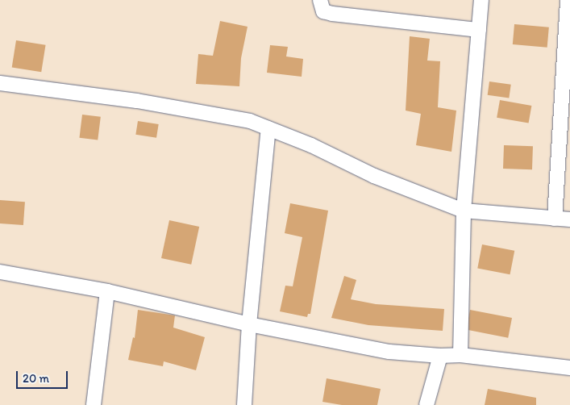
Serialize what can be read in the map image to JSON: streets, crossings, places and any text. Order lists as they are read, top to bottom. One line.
{"scale_bar":"20 m"}
